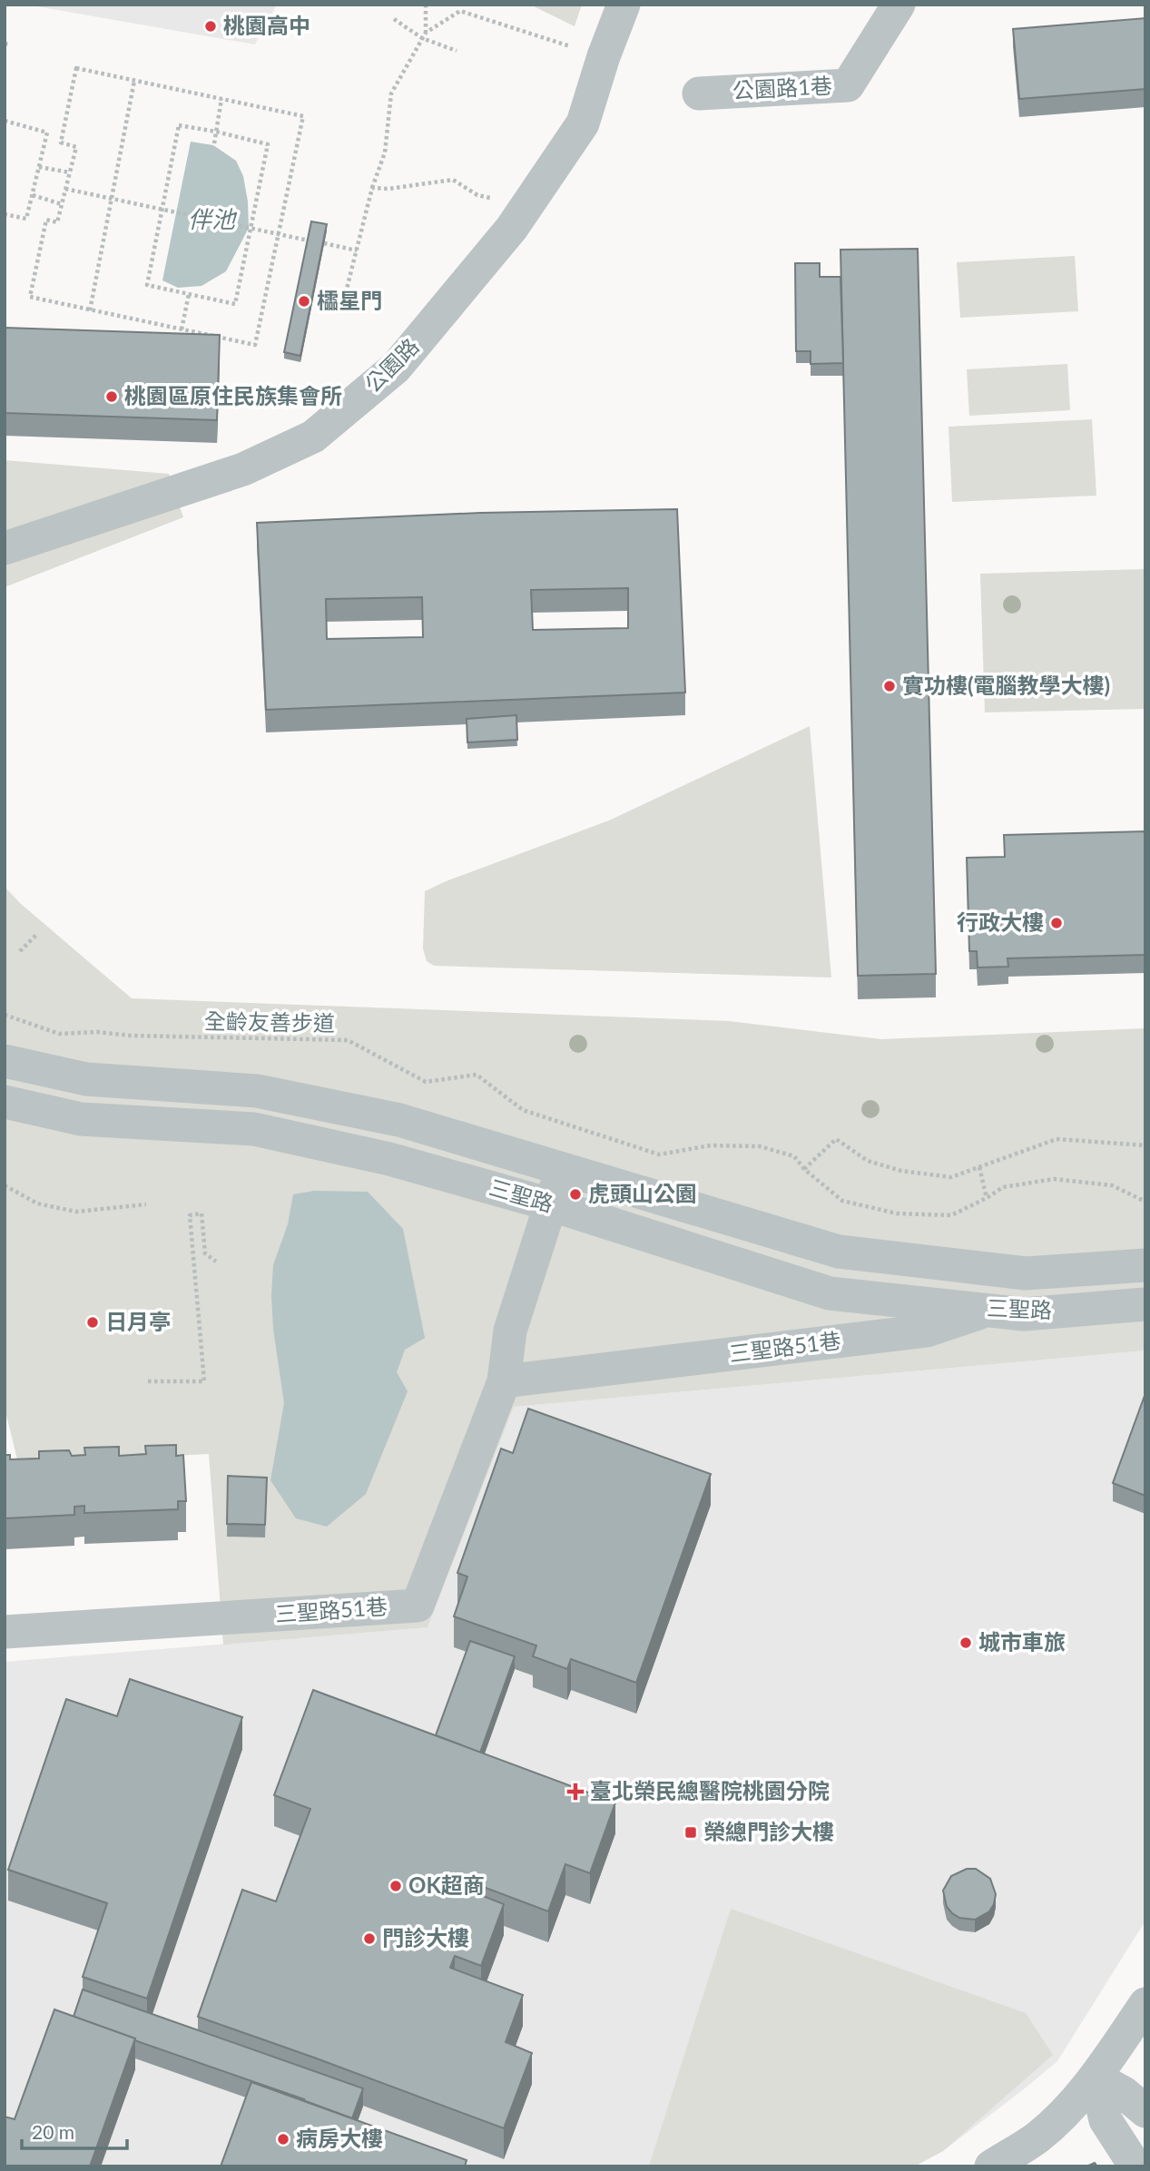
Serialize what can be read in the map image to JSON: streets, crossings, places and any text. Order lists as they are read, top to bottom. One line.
{"streets":{"street":["公園路1巷","公園路","三聖路","三聖路51巷"],"path":["全齡友善步道"]},"crossings":[["三聖路","三聖路51巷"]],"water":["伴池"],"places":{"other":["桃園高中","櫺星門","桃園區原住民族集會所","實功樓(電腦教學大樓)","行政大樓","虎頭山公園","日月亭","城市車旅","OK超商","門診大樓","病房大樓"],"health":["臺北榮民總醫院桃園分院"],"transit":["榮總門診大樓"]},"scale_bar":"20 m"}
